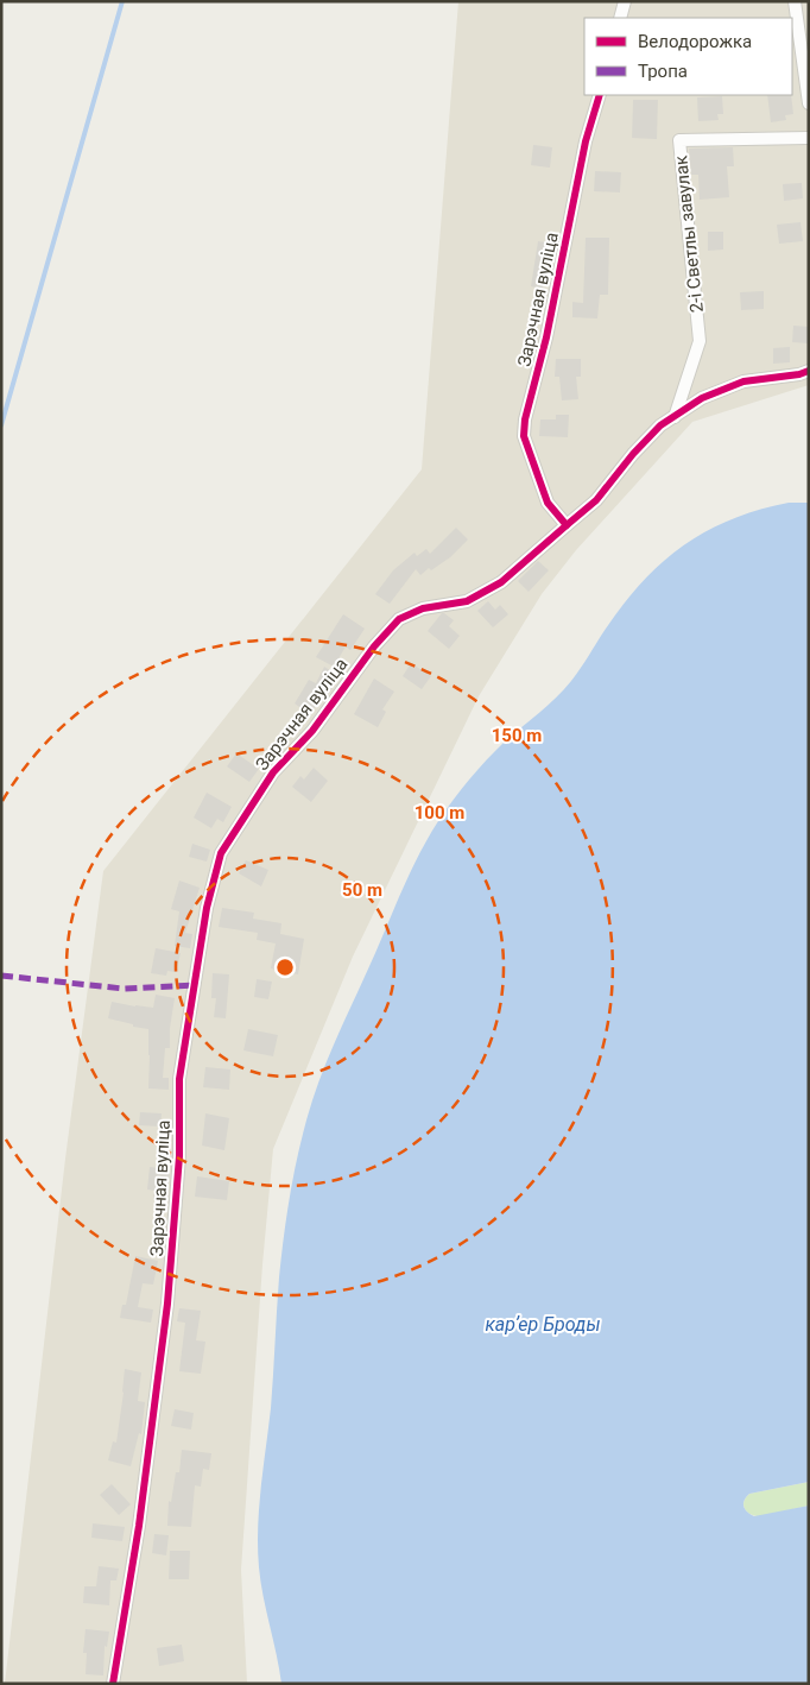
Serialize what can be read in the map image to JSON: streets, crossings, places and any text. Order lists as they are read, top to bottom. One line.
{"streets":{"street":["2-і Светлы завулак","Зарэчная вуліца"]},"water":["карʼер Броды"],"legend":["Велодорожка","Тропа"],"rings":["150 m","100 m","50 m"]}
